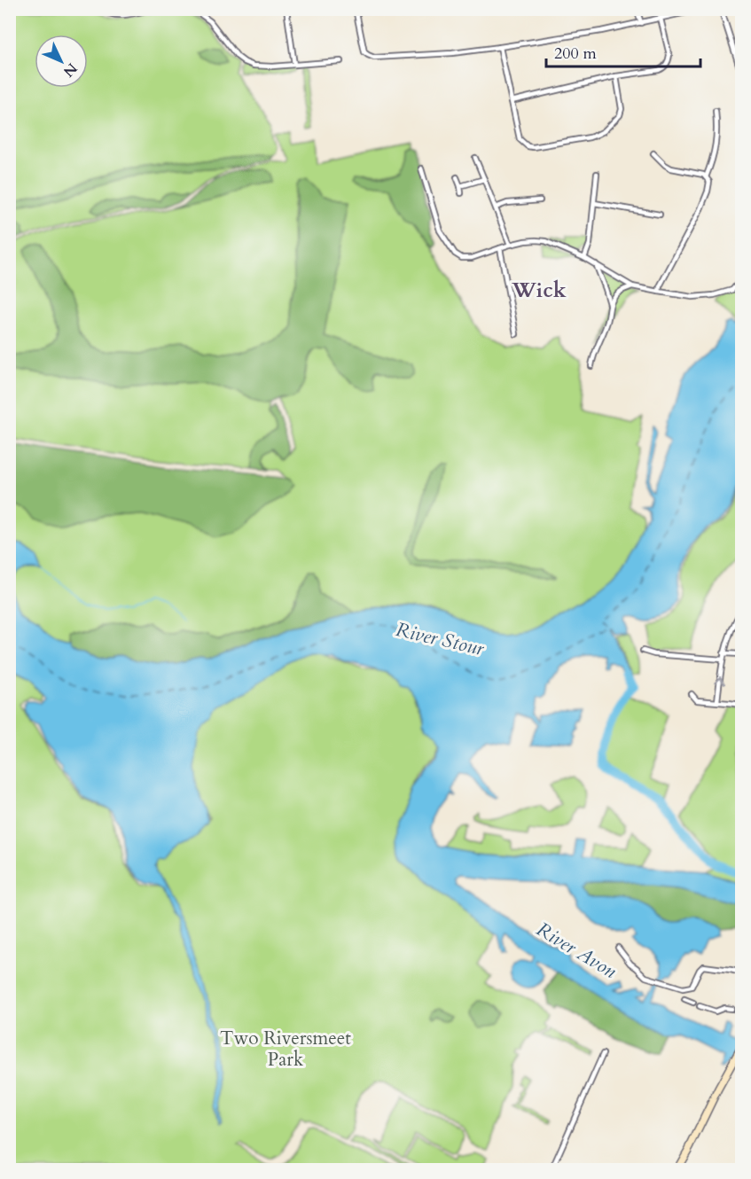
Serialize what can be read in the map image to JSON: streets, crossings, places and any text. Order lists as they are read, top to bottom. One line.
{"districts":["Wick"],"water":["River Stour","River Avon"],"parks":["Two Riversmeet Park"],"scale_bar":"200 m","north":"bottom right"}
